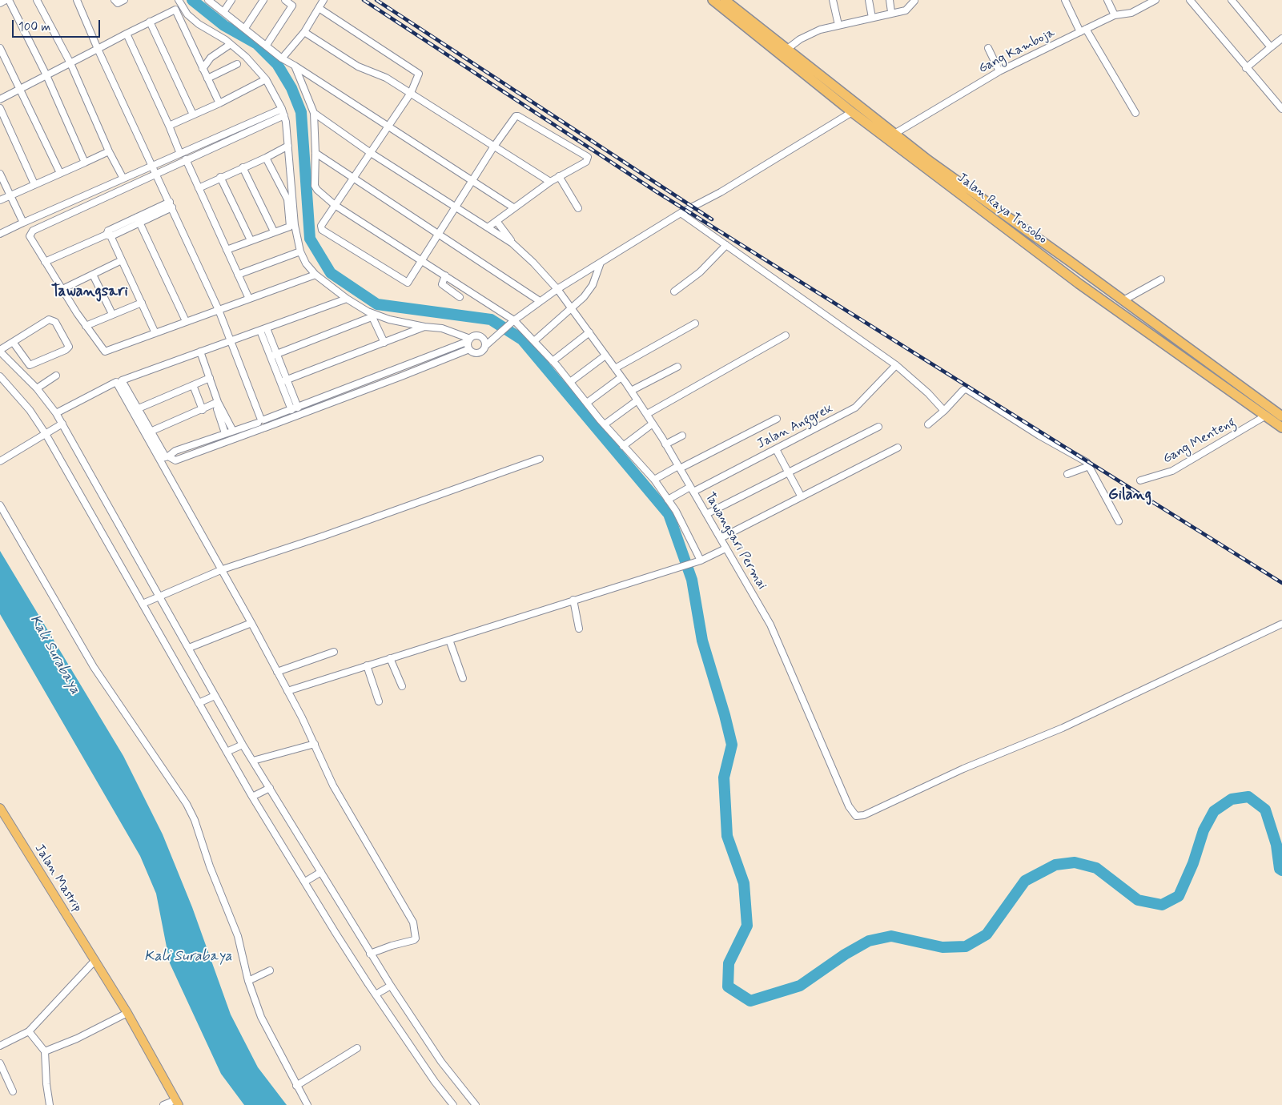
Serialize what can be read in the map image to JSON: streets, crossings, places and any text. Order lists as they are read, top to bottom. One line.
{"streets":{"highway":["Jalan Raya Trosobo"],"main road":["Jalan Mastrip"],"street":["Gang Kamboja","Jalan Anggrek","Gang Menteng","Tawangsari Permai"]},"crossings":[["Gang Kamboja","Jalan Raya Trosobo"],["Jalan Raya Trosobo","Gang Menteng"],["Jalan Anggrek","Tawangsari Permai"]],"districts":["Tawangsari","Gilang"],"water":["Kali Surabaya"],"scale_bar":"100 m"}
